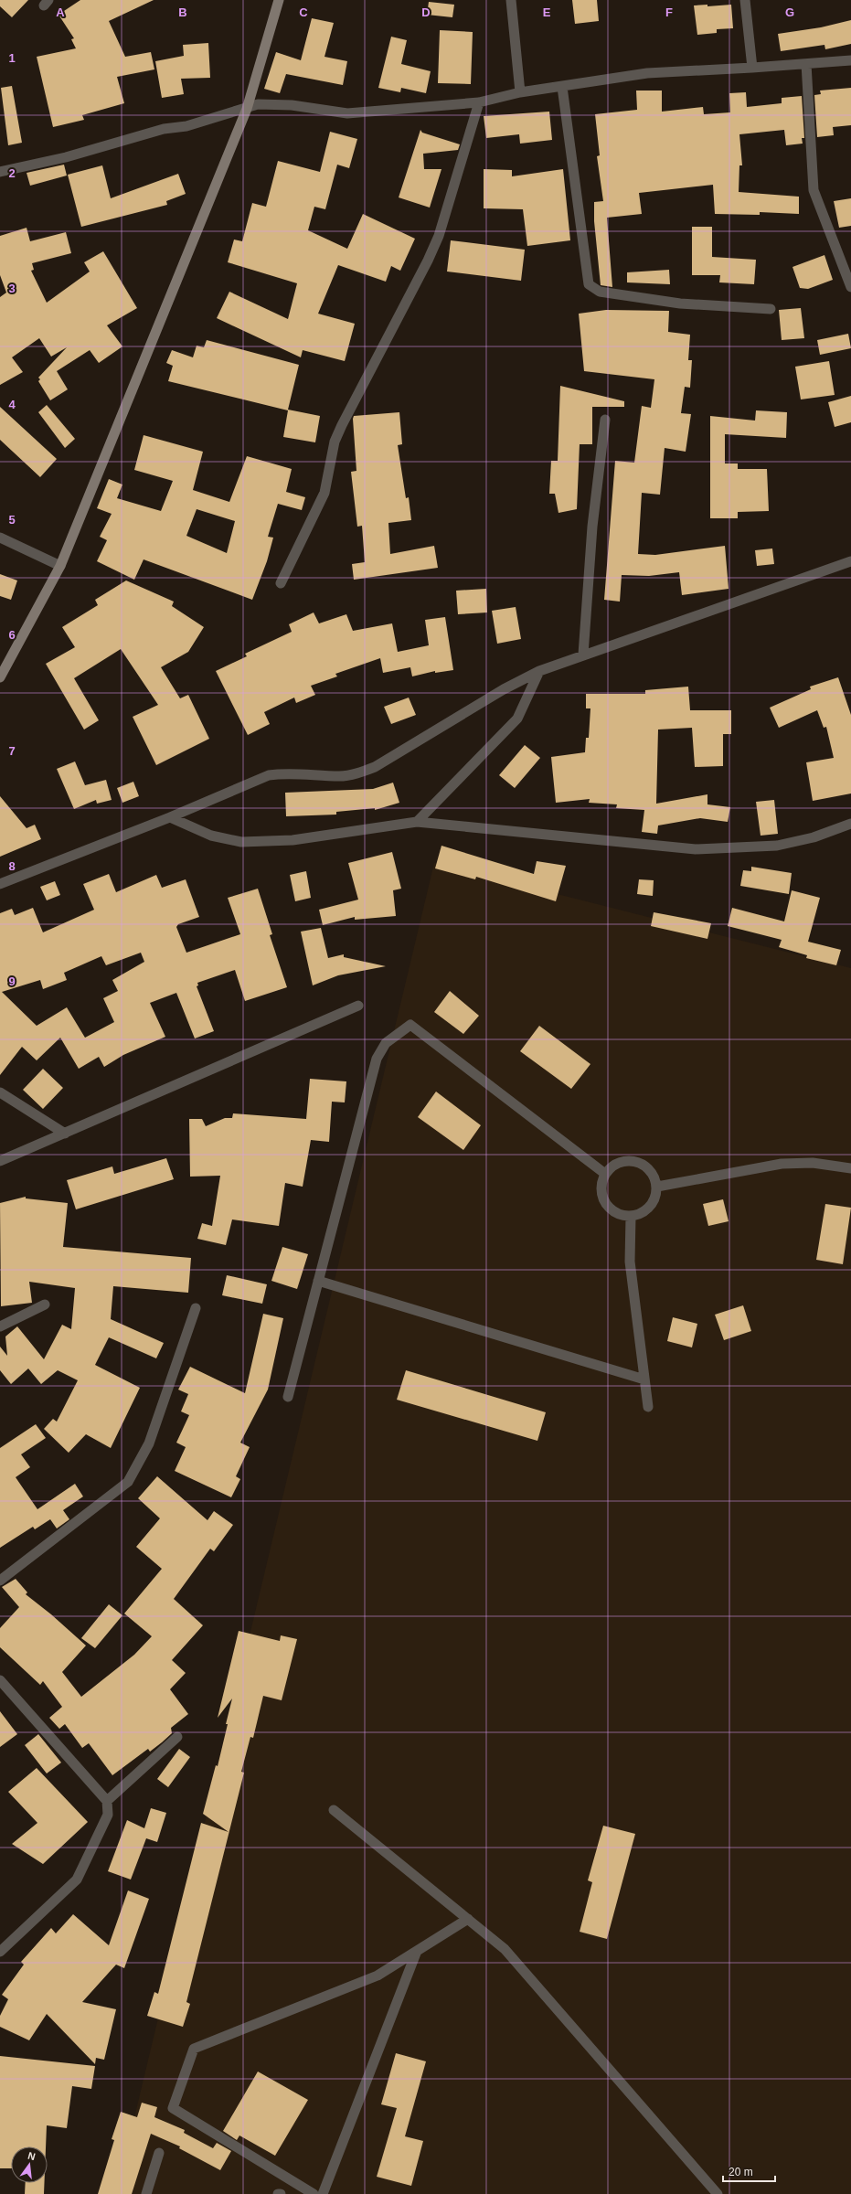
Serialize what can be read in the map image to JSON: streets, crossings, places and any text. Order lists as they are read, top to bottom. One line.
{"scale_bar":"20 m","north":"top","grid":{"columns":["A","B","C","D","E","F","G"],"rows":["1","2","3","4","5","6","7","8","9"]}}
